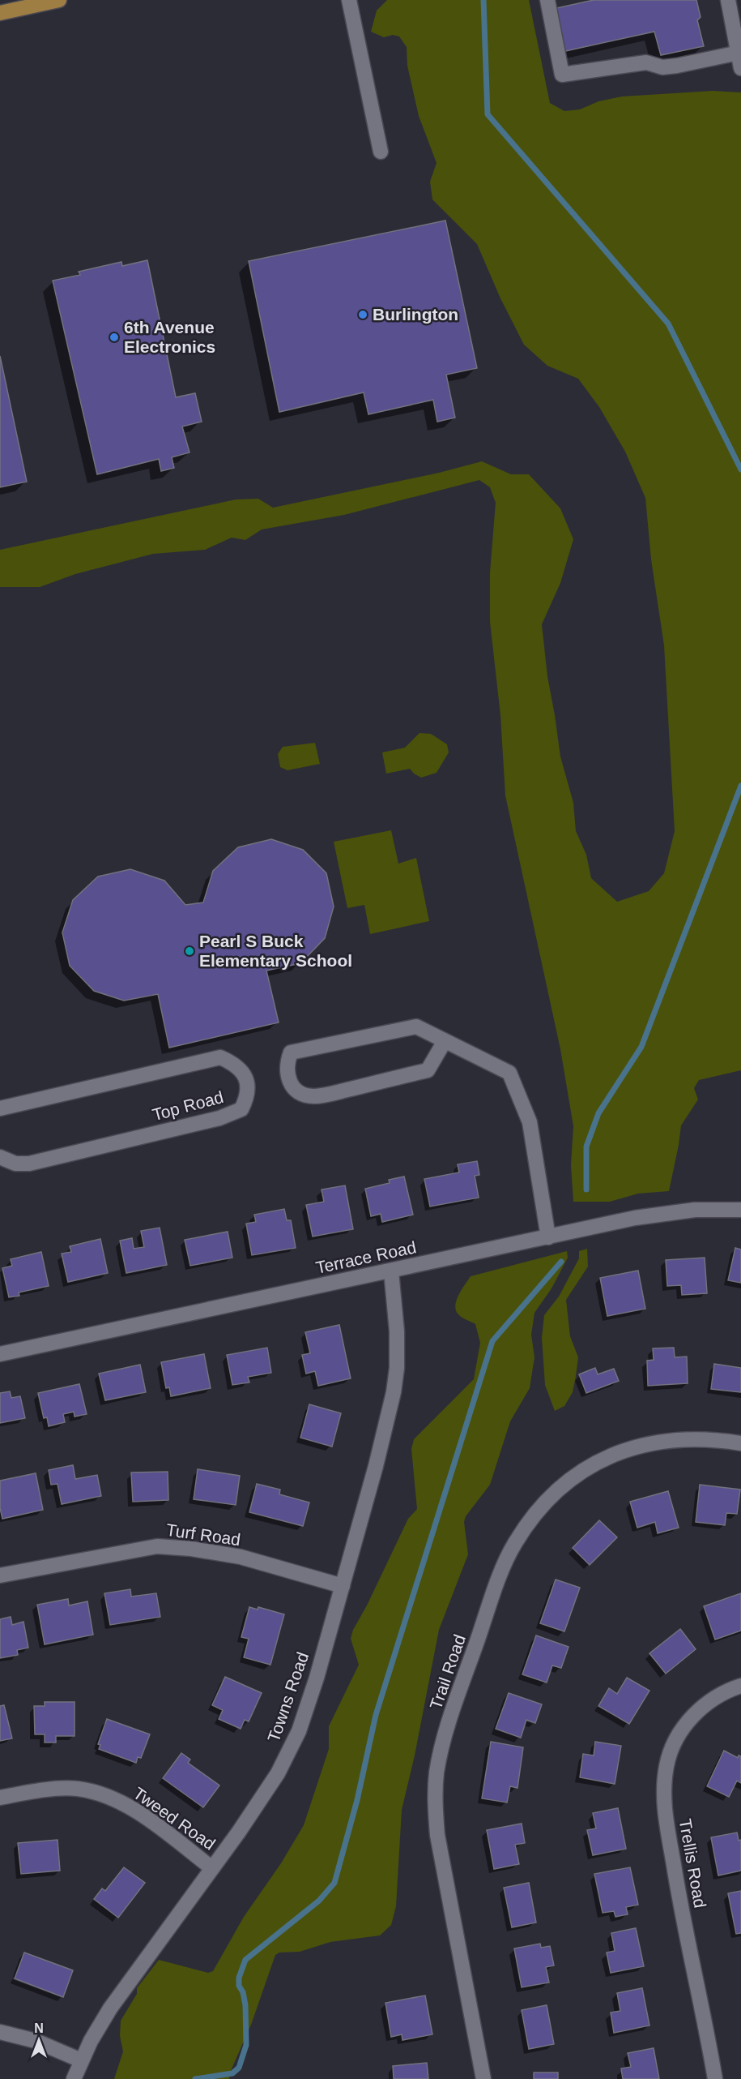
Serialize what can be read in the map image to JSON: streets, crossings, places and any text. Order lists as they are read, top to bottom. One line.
{"streets":{"street":["Top Road","Terrace Road","Turf Road","Trail Road","Towns Road","Tweed Road","Trellis Road"]},"crossings":[["Terrace Road","Towns Road"],["Turf Road","Towns Road"],["Towns Road","Tweed Road"]],"places":["Burlington","6th Avenue Electronics","Pearl S Buck Elementary School"],"north":"top"}
